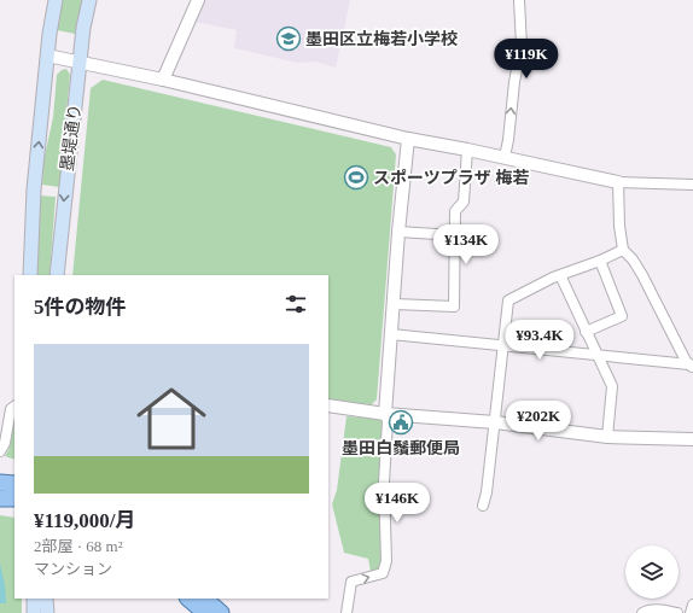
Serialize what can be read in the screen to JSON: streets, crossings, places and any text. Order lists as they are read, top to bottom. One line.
{"streets":{"main road":["墨堤通り"]},"places":{"school or university":["墨田区立梅若小学校"],"sports":["スポーツプラザ 梅若"],"public building":["墨田白鬚郵便局"]},"page":{"price":["¥119K","¥134K","¥93.4K","¥202K","¥146K"],"heading":"5件の物件","list":[{"name":"¥119,000/月","note":"2部屋 · 68 m² · マンション"}]}}
